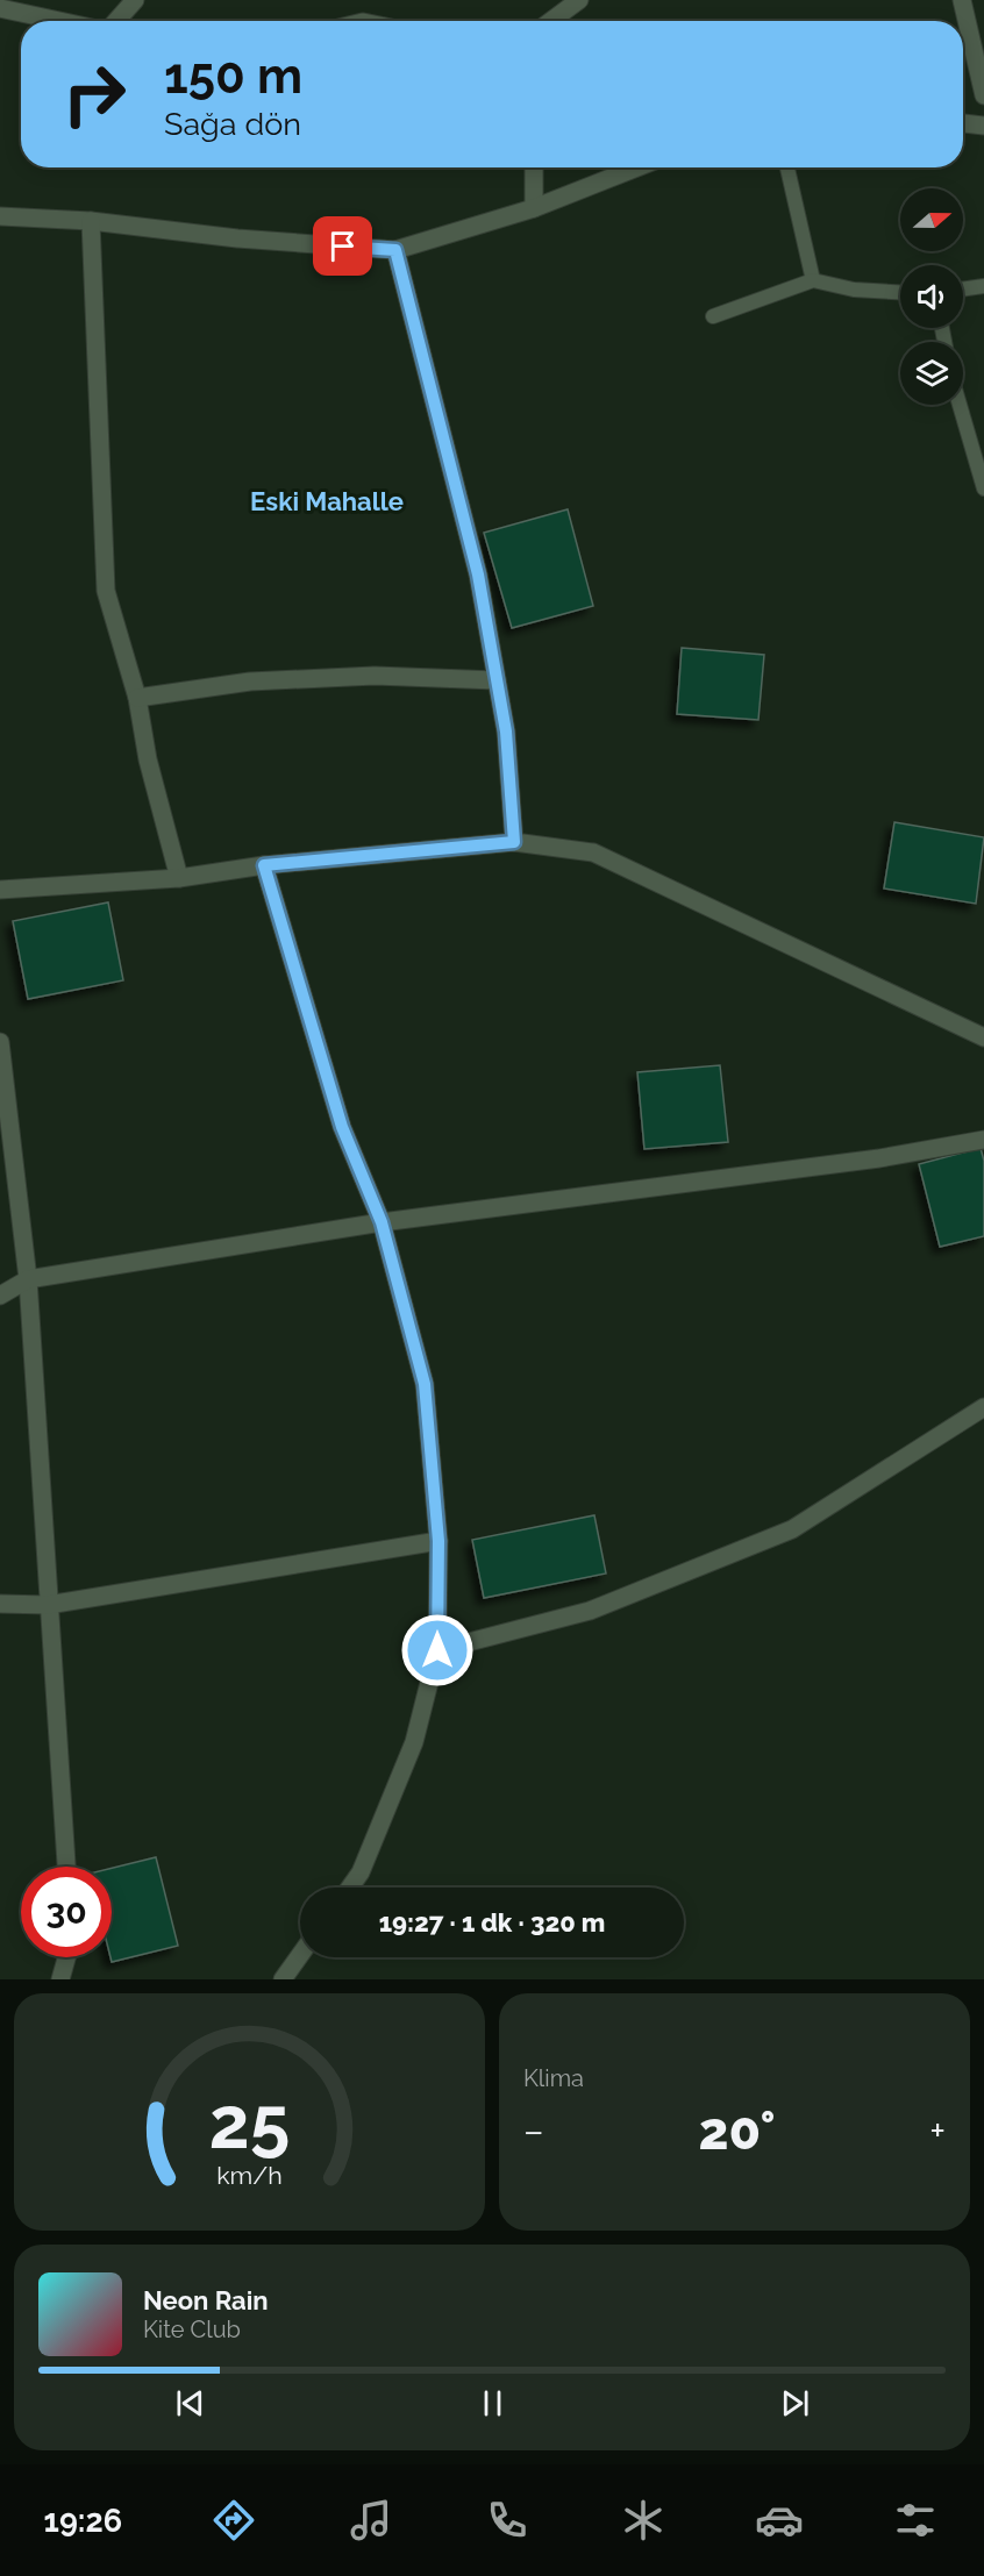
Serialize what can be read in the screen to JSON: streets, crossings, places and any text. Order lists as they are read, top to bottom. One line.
{"districts":["Eski Mahalle"],"north":"right","page":{"turn":["150 m","Sağa dön"],"limit":"30","trip":"19:27 · 1 dk · 320 m","tile":"Klima","heat":["−","20°","+"],"song":["Neon Rain","Kite Club"],"tabs":"19:26","gauge":["25","km/h"]}}
